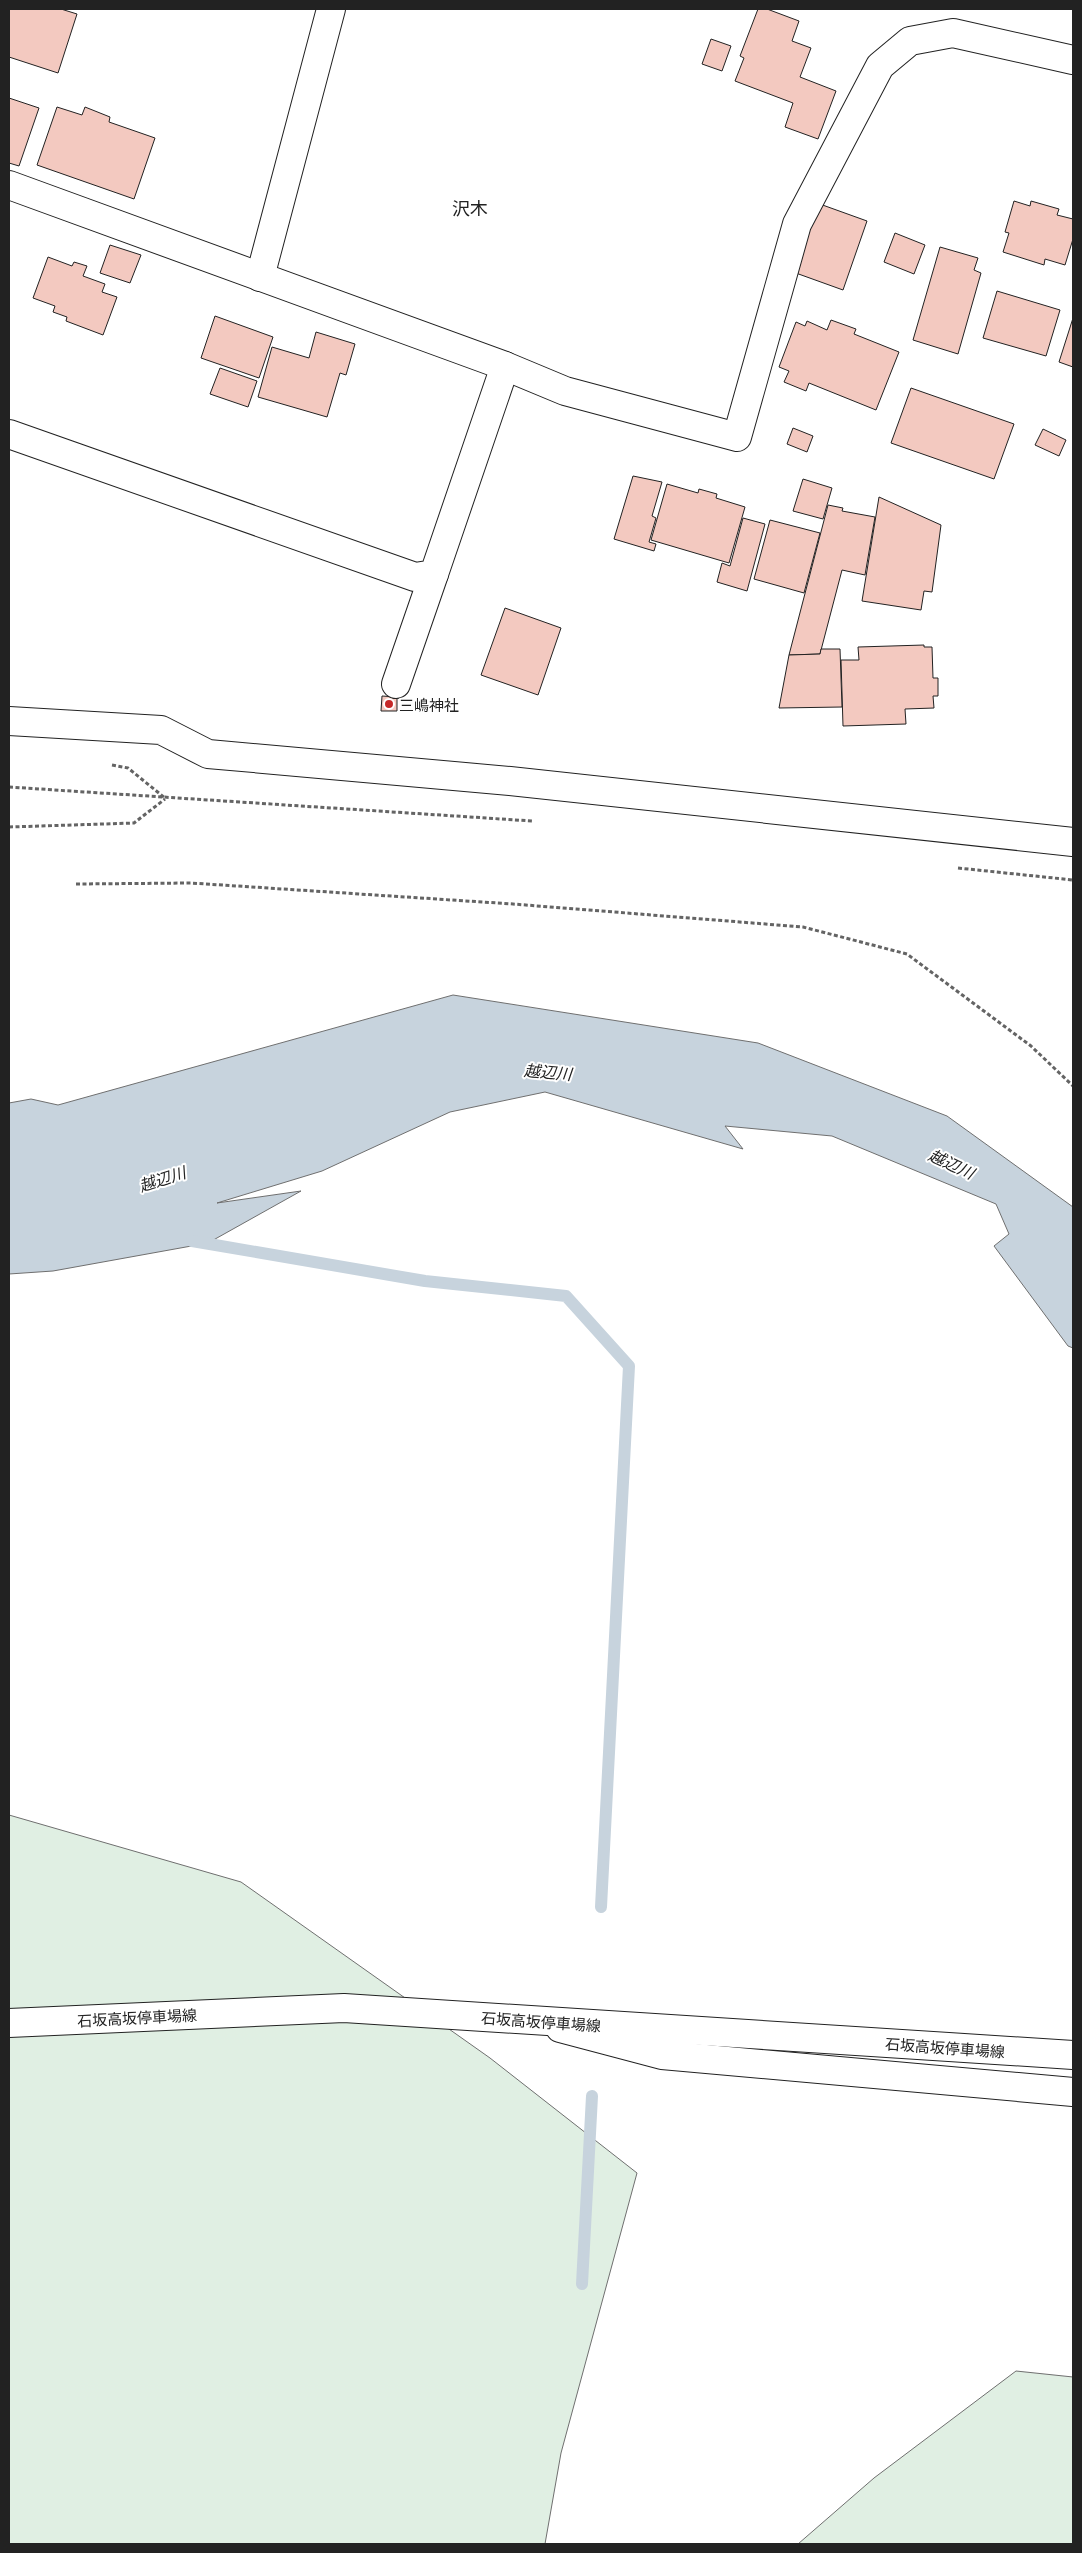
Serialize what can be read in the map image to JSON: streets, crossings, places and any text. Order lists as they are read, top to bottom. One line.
{"streets":{"street":["石坂高坂停車場線"]},"districts":["沢木"],"water":["越辺川"],"places":["三嶋神社"]}
